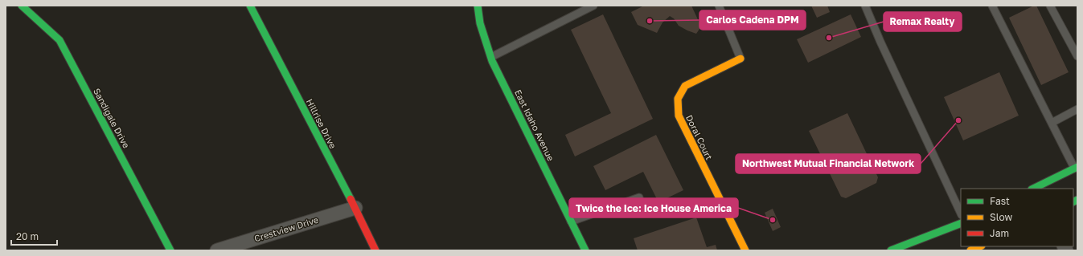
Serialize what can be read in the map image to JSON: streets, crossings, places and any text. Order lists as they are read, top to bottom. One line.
{"streets":{"street":["Sandigale Drive","Hillrise Drive","East Idaho Avenue","Doral Court","Crestview Drive"]},"crossings":[["Hillrise Drive","Crestview Drive"]],"places":["Carlos Cadena DPM","Remax Realty","Northwest Mutual Financial Network","Twice the Ice: Ice House America"],"legend":["Fast","Slow","Jam"],"scale_bar":"20 m"}
